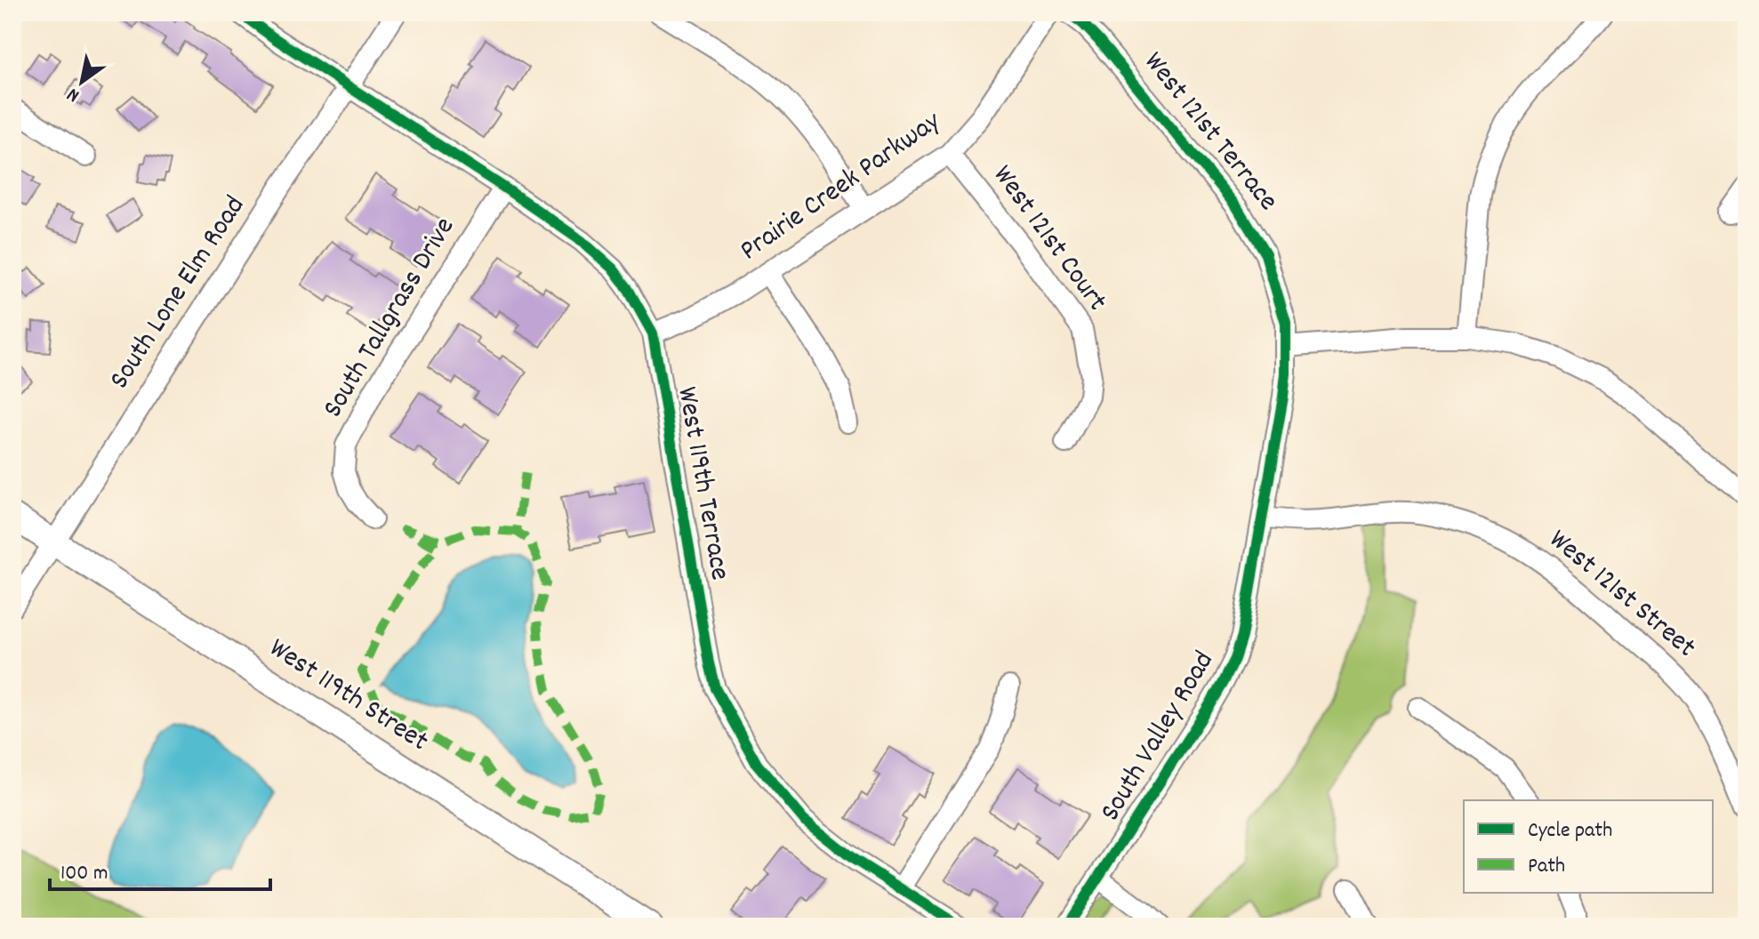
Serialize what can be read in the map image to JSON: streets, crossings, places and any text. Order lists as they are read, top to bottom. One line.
{"streets":{"main road":["West 119th Street"],"street":["West 121st Terrace","Prairie Creek Parkway","West 121st Court","South Lone Elm Road","South Tallgrass Drive","West 119th Terrace","West 121st Street","South Valley Road"]},"crossings":[["West 121st Terrace","South Valley Road"],["Prairie Creek Parkway","West 121st Court"],["Prairie Creek Parkway","West 119th Terrace"],["South Lone Elm Road","West 119th Terrace"],["South Lone Elm Road","West 119th Street"],["South Tallgrass Drive","West 119th Terrace"],["West 121st Street","South Valley Road"]],"legend":["Cycle path","Path"],"scale_bar":"100 m","north":"bottom left"}
